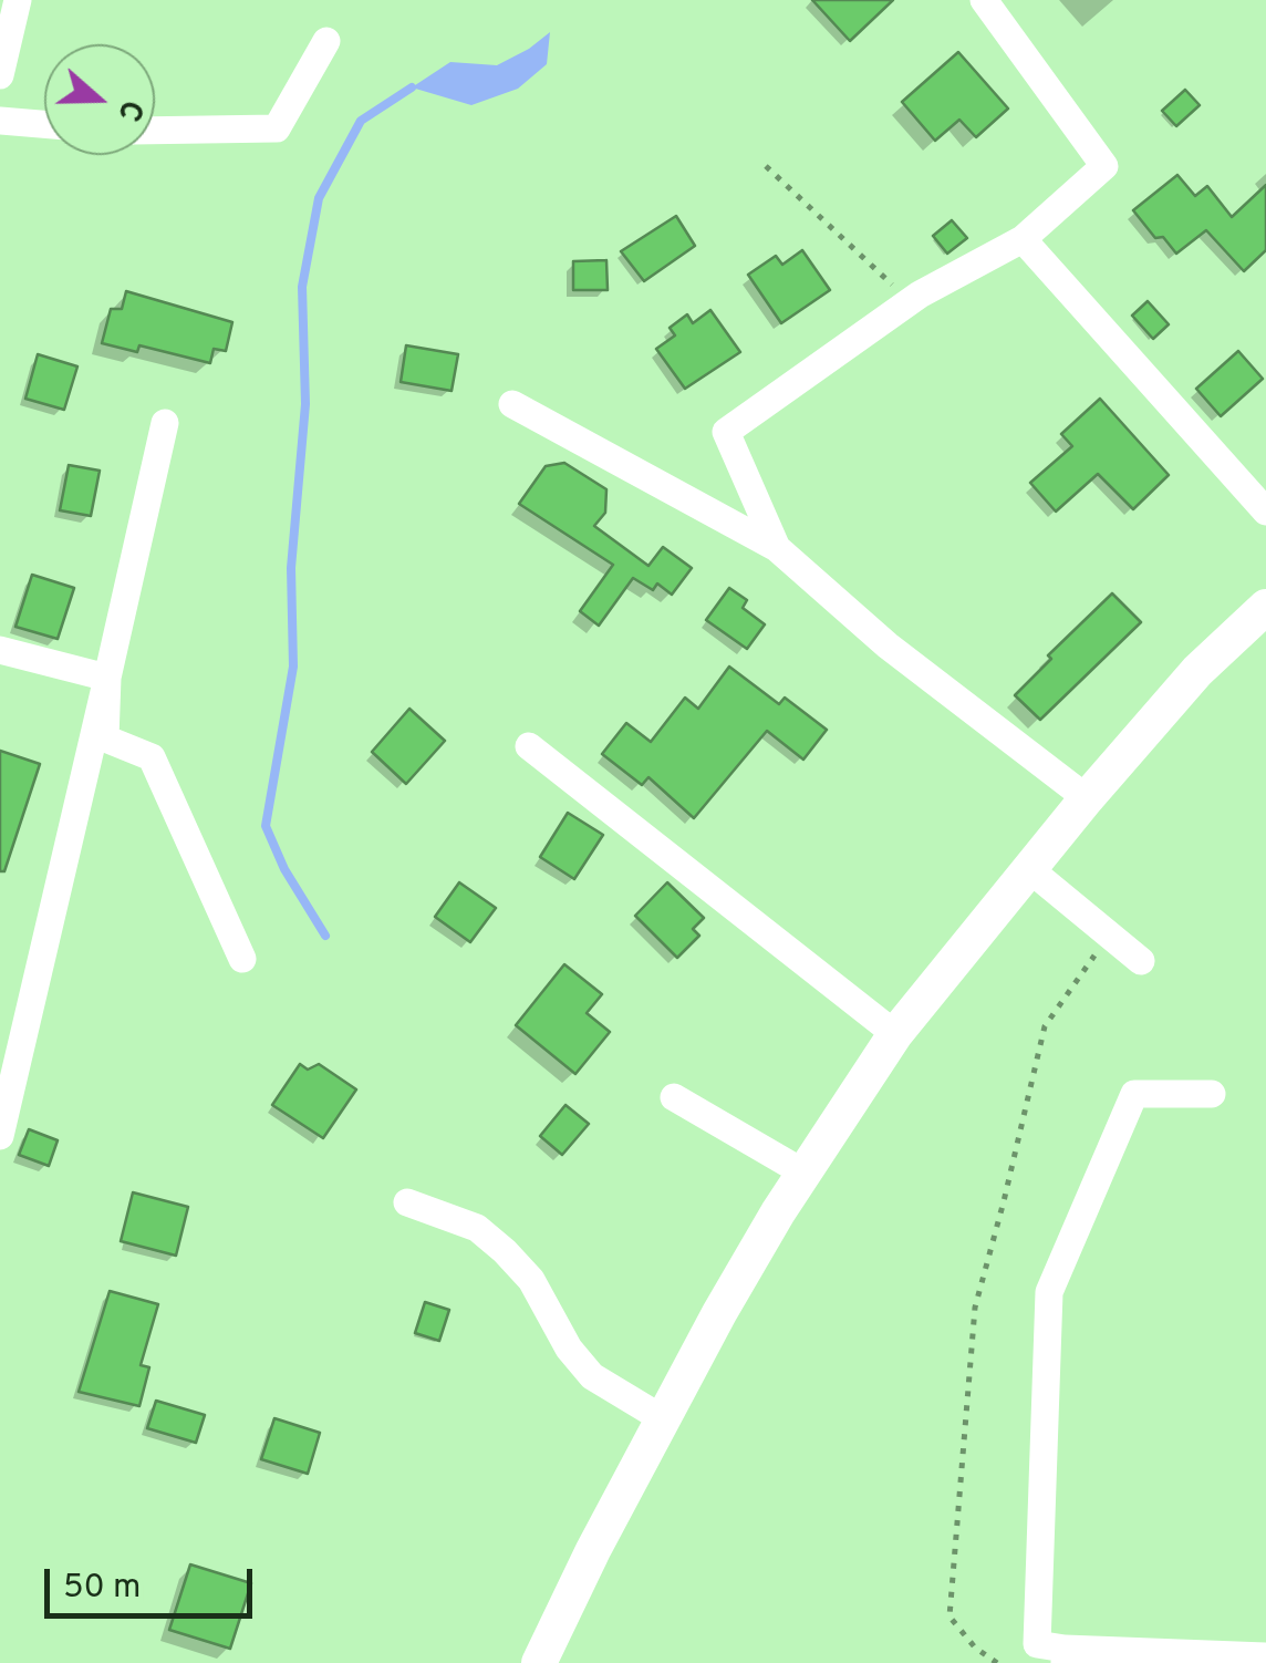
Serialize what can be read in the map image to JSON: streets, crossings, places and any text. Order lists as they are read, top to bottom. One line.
{"scale_bar":"50 m","north":"right"}
